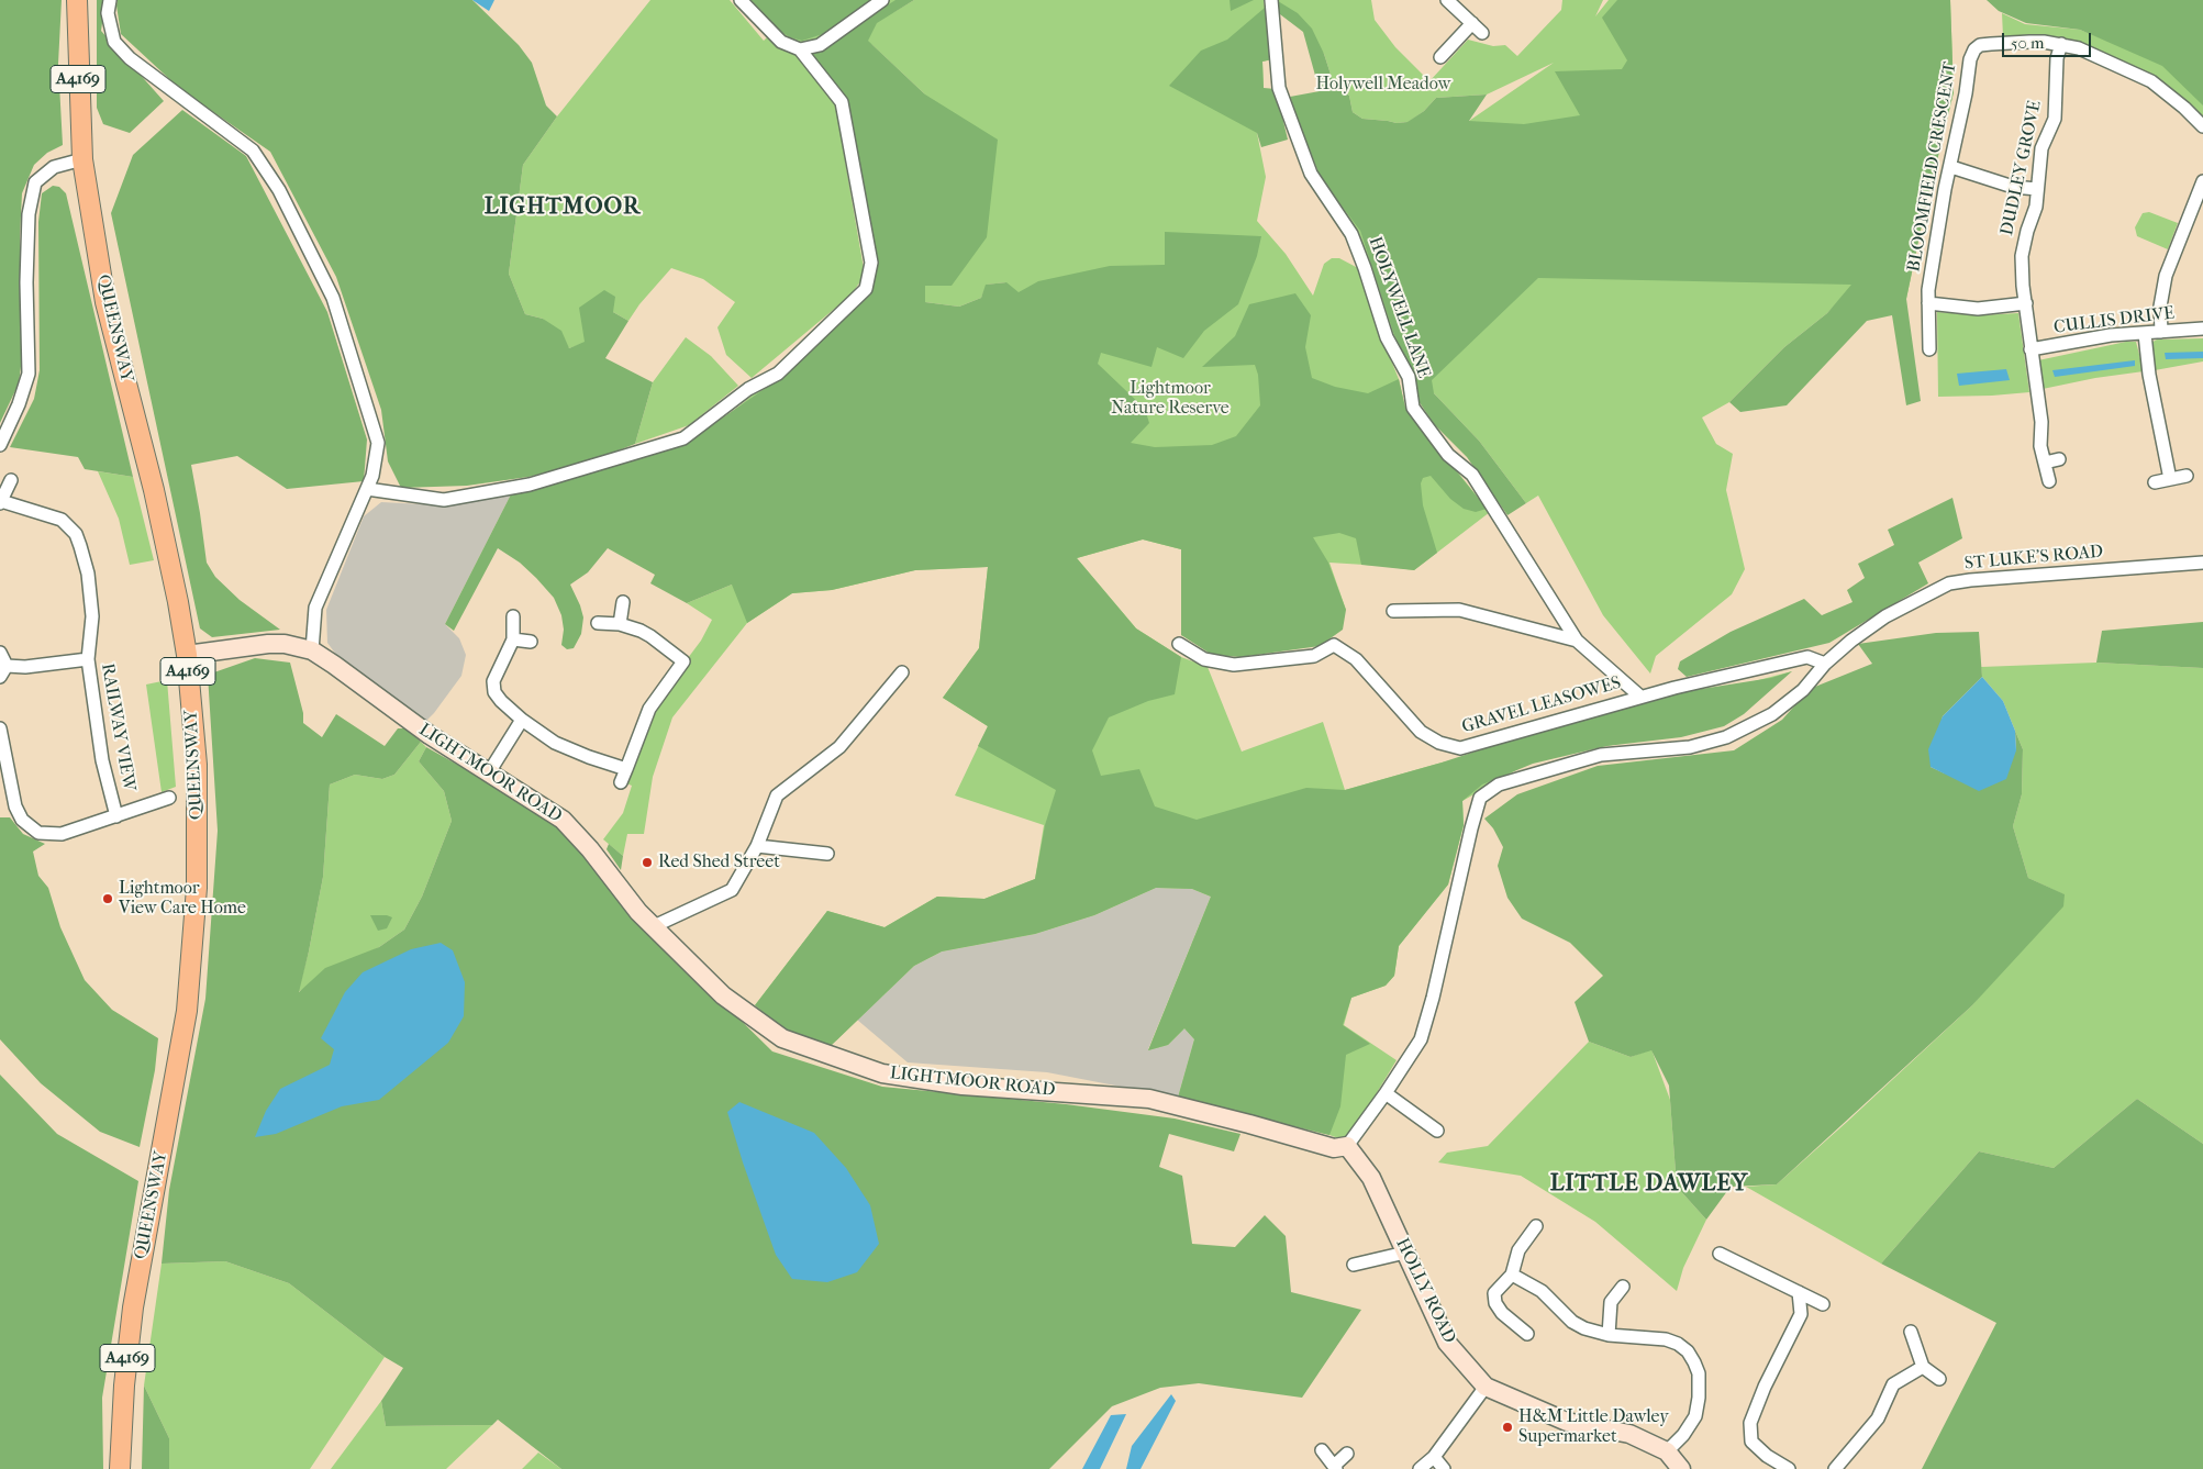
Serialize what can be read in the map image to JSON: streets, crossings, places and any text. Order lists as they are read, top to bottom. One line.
{"streets":{"main road":["A4169","QUEENSWAY"],"street":["BLOOMFIELD CRESCENT","DUDLEY GROVE","HOLYWELL LANE","CULLIS DRIVE","ST LUKE'S ROAD","GRAVEL LEASOWES","RAILWAY VIEW","LIGHTMOOR ROAD","HOLLY ROAD"]},"crossings":[["BLOOMFIELD CRESCENT","DUDLEY GROVE"],["DUDLEY GROVE","CULLIS DRIVE"],["HOLYWELL LANE","GRAVEL LEASOWES"],["QUEENSWAY","LIGHTMOOR ROAD"],["ST LUKE'S ROAD","GRAVEL LEASOWES"],["ST LUKE'S ROAD","LIGHTMOOR ROAD"],["ST LUKE'S ROAD","HOLLY ROAD"],["LIGHTMOOR ROAD","HOLLY ROAD"]],"districts":["LIGHTMOOR","LITTLE DAWLEY"],"parks":["Holywell Meadow","Lightmoor Nature Reserve"],"places":["Red Shed Street","Lightmoor View Care Home","H&M Little Dawley Supermarket"],"scale_bar":"50 m"}
